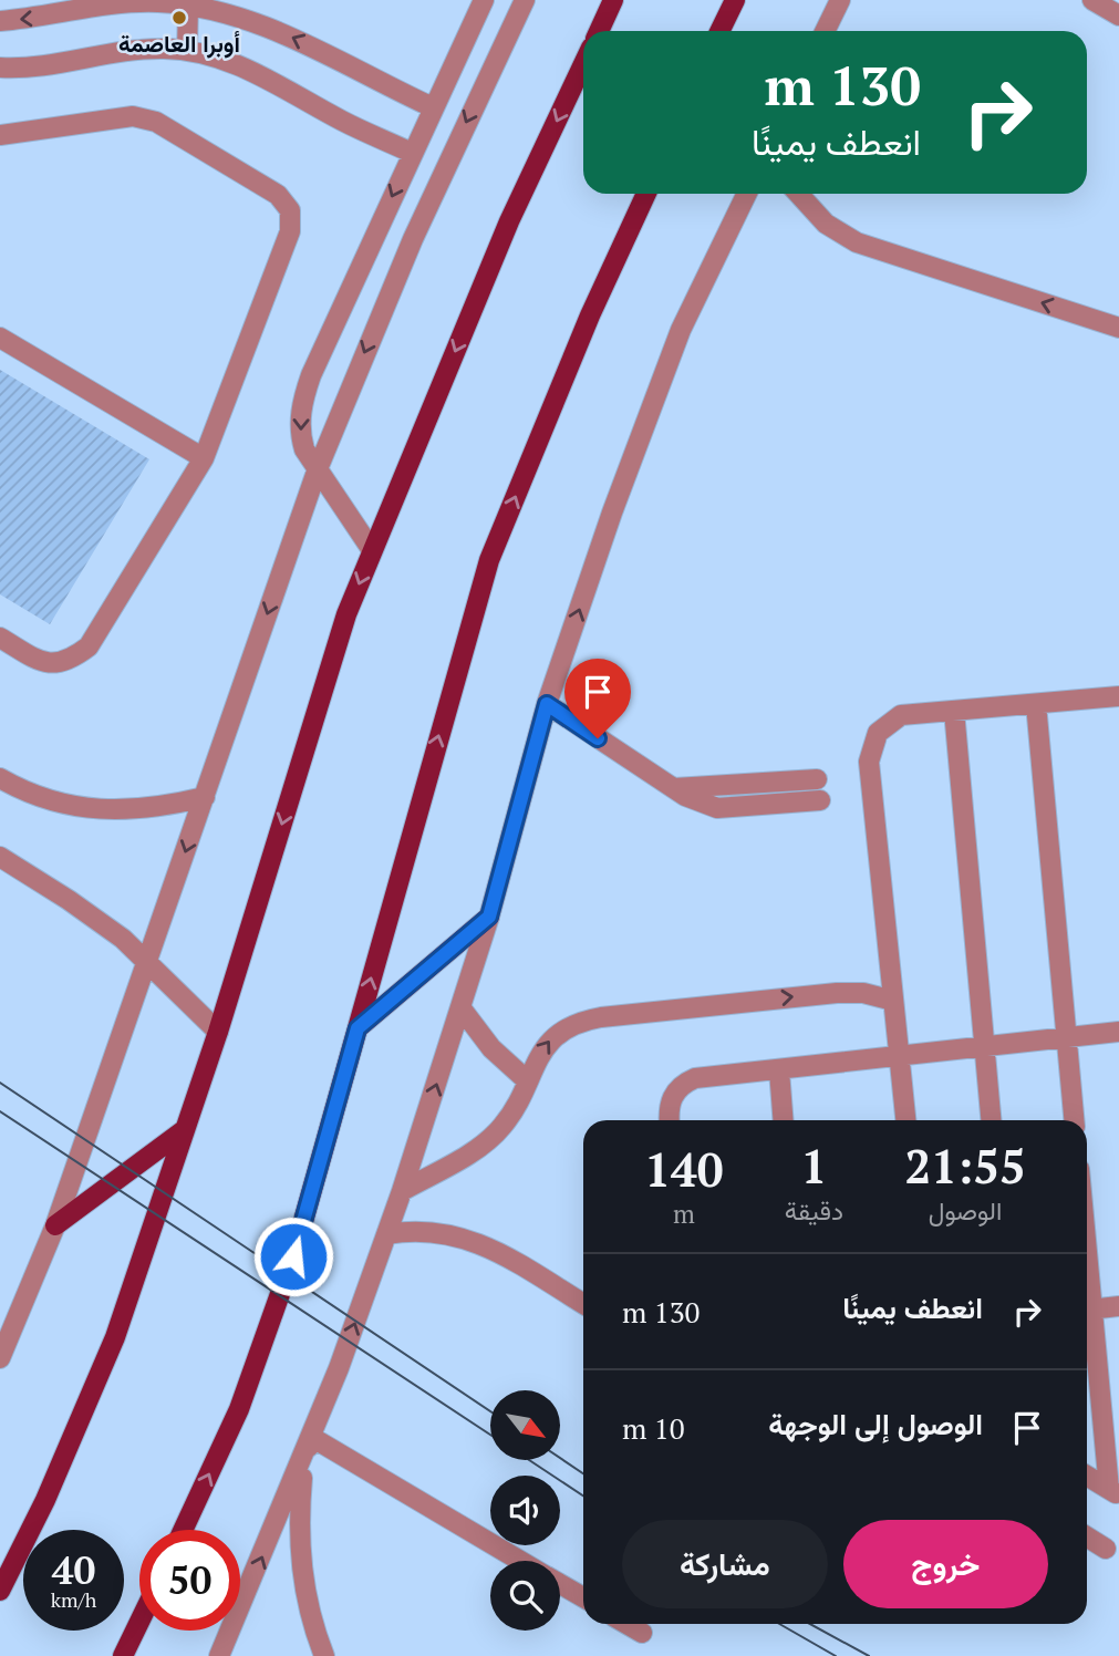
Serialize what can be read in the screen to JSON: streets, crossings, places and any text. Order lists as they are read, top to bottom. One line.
{"places":["أوبرا العاصمة"],"north":"bottom right","page":{"turn":["130 m","انعطف يمينًا"],"eta":["21:55","الوصول","1","دقيقة","140","m"],"list":[{"name":"انعطف يمينًا","value":"130 m"},{"name":"الوصول إلى الوجهة","value":"10 m"}],"buttons":["خروج","مشاركة"],"speed":"40 km/h","limit":"50"}}
